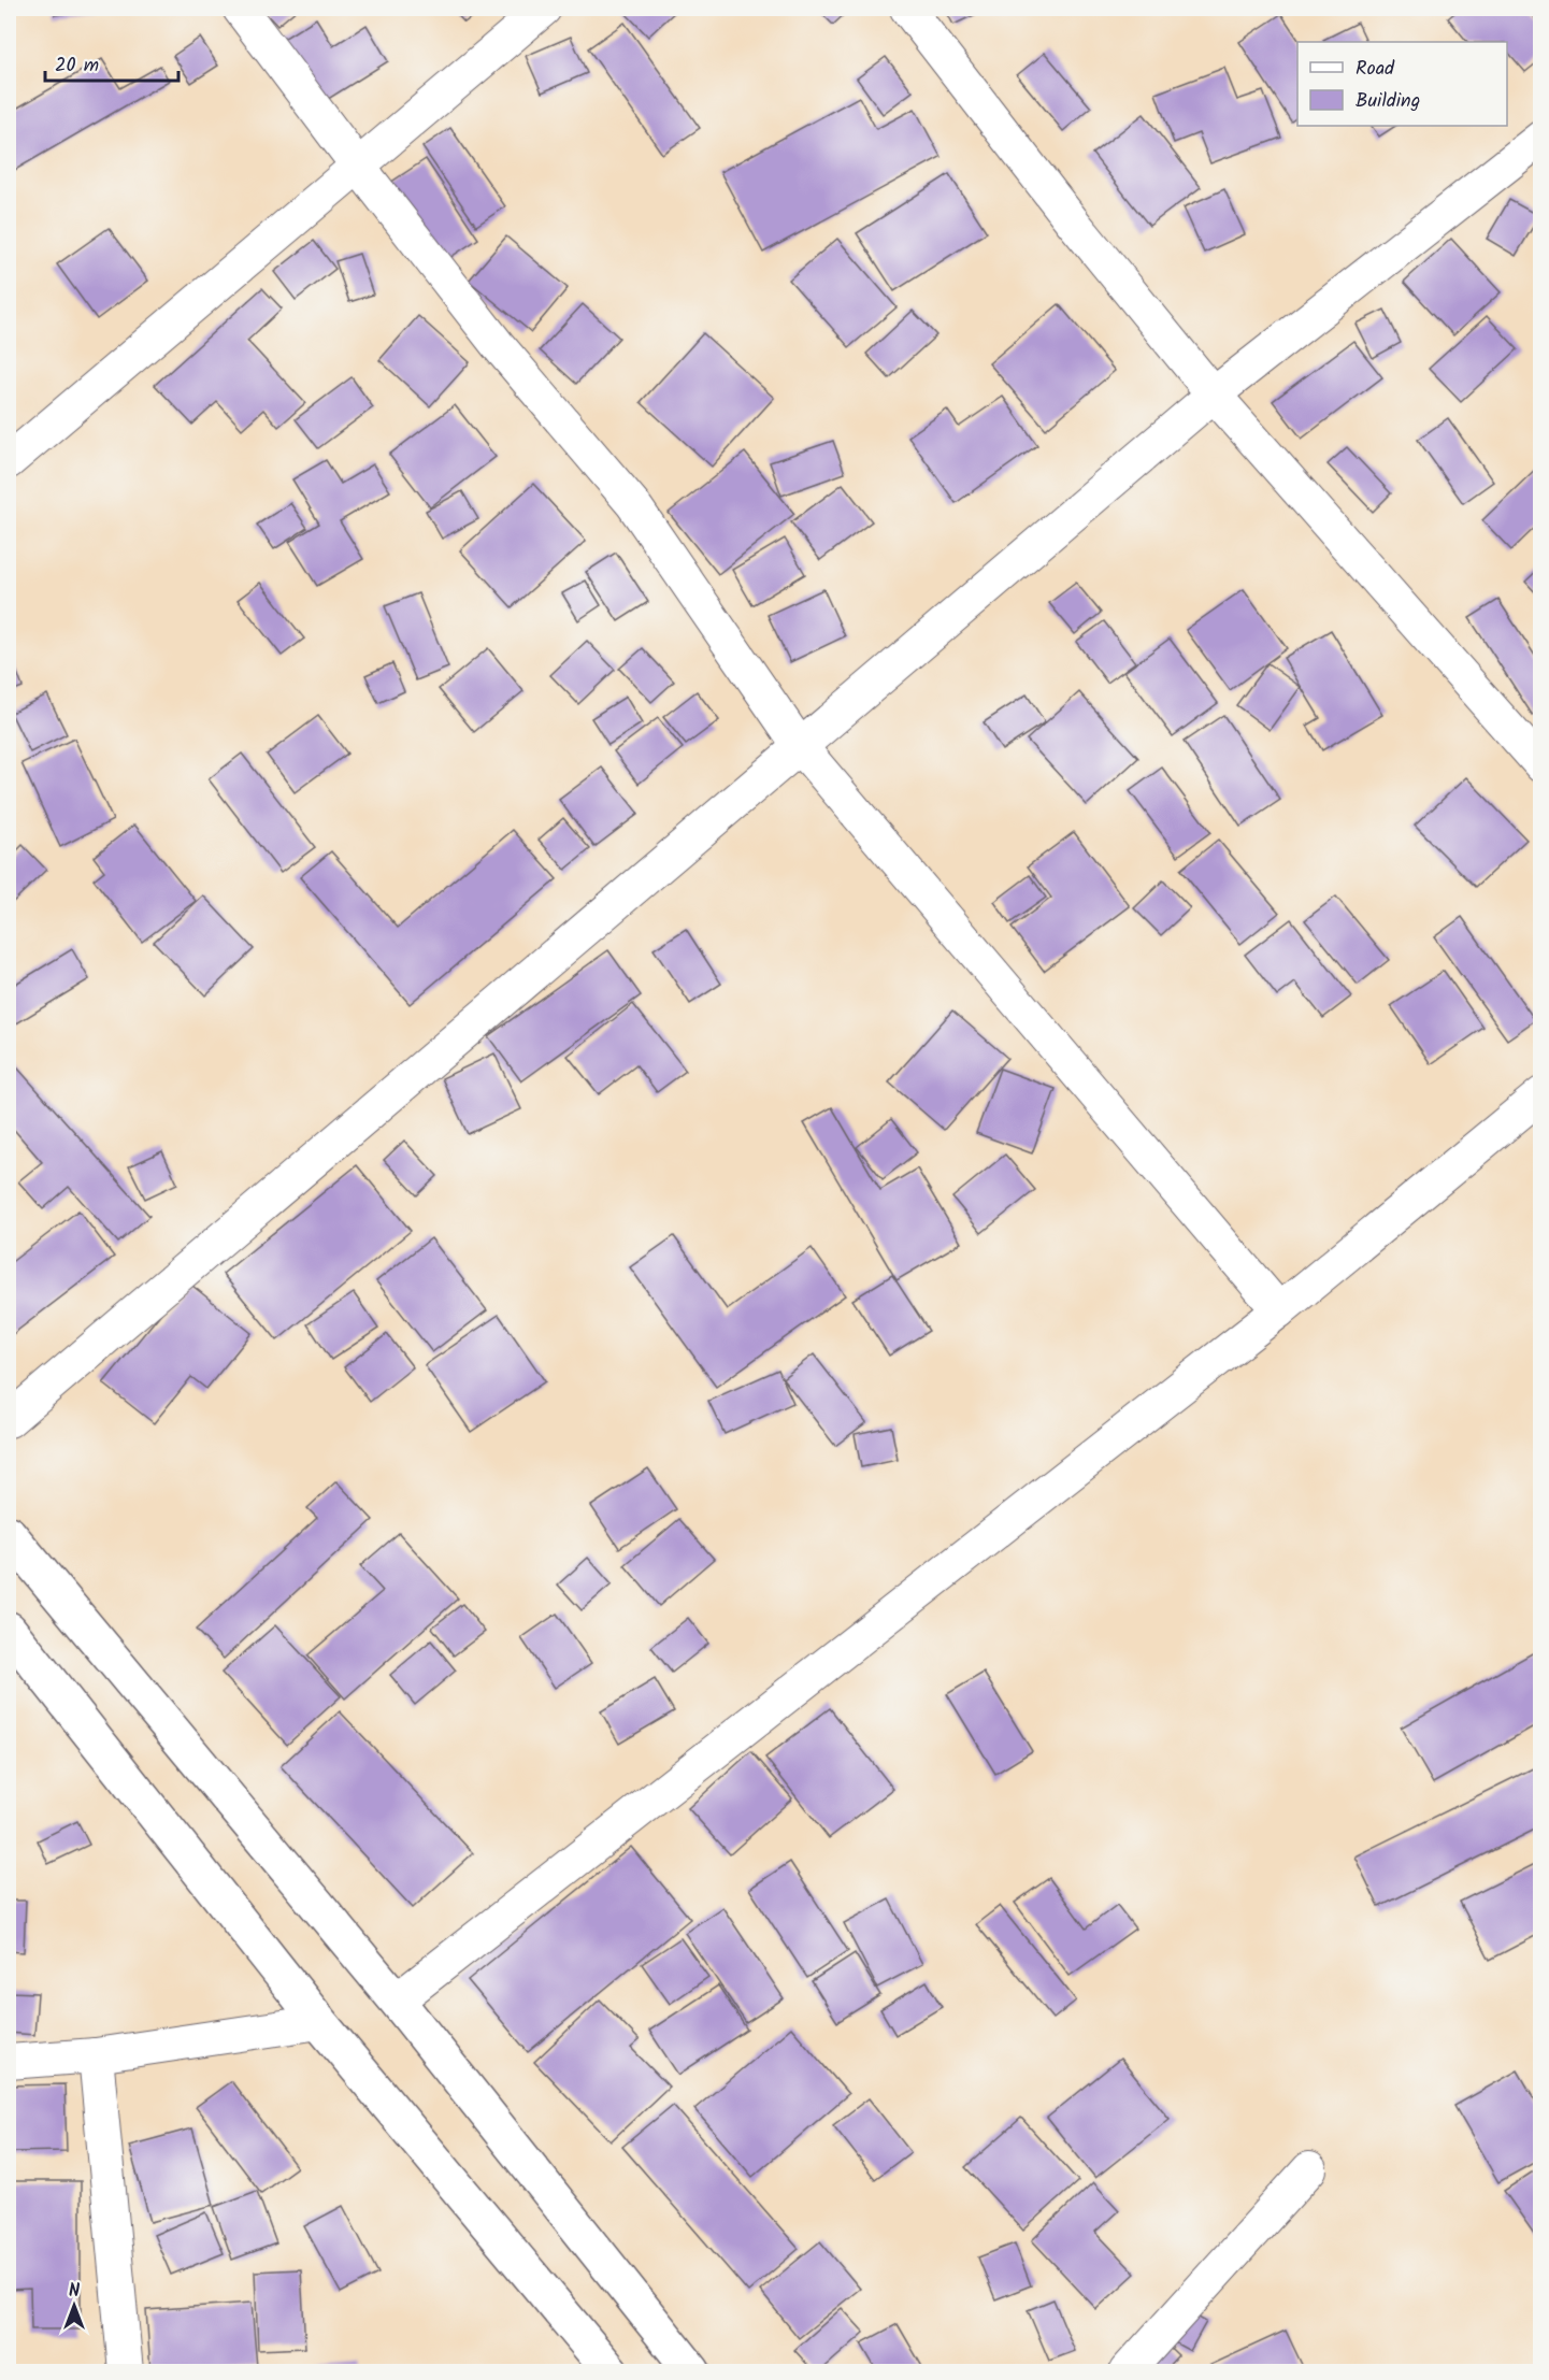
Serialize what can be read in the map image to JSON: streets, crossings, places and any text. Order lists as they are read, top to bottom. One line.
{"legend":["Road","Building"],"scale_bar":"20 m","north":"top"}
